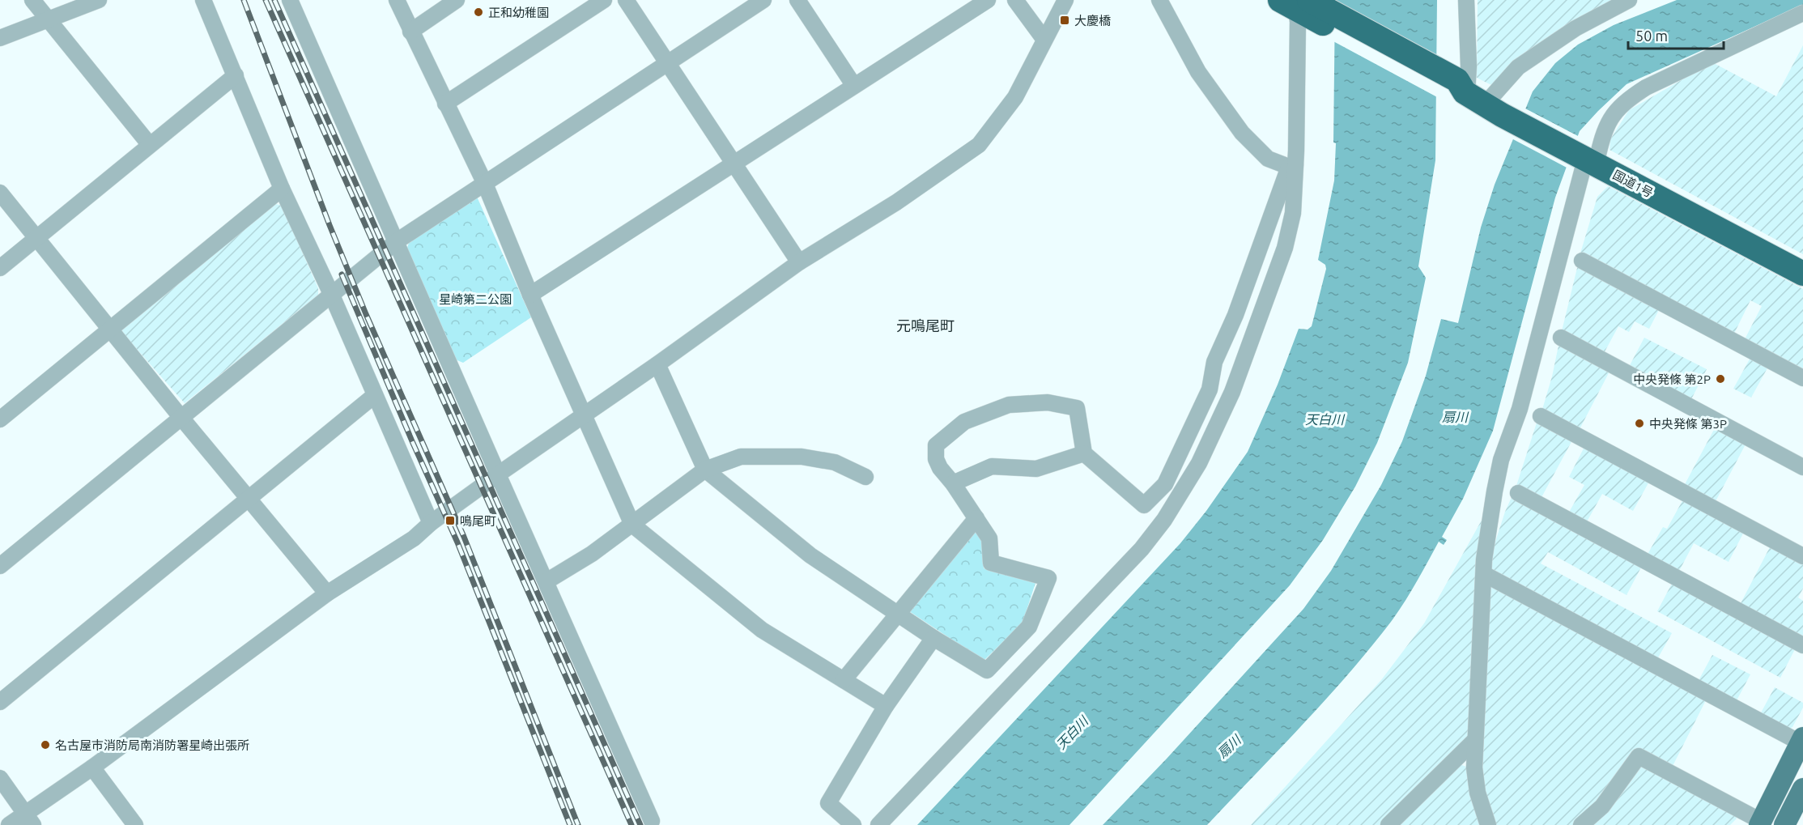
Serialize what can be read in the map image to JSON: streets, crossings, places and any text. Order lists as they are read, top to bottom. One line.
{"streets":{"highway":["国道1号"]},"districts":["元鳴尾町"],"water":["扇川","天白川"],"parks":["星崎第二公園"],"places":{"other":["正和幼稚園","中央発條 第2P","中央発條 第3P","名古屋市消防局南消防署星崎出張所"],"transit":["大慶橋","鳴尾町"]},"scale_bar":"50 m"}
